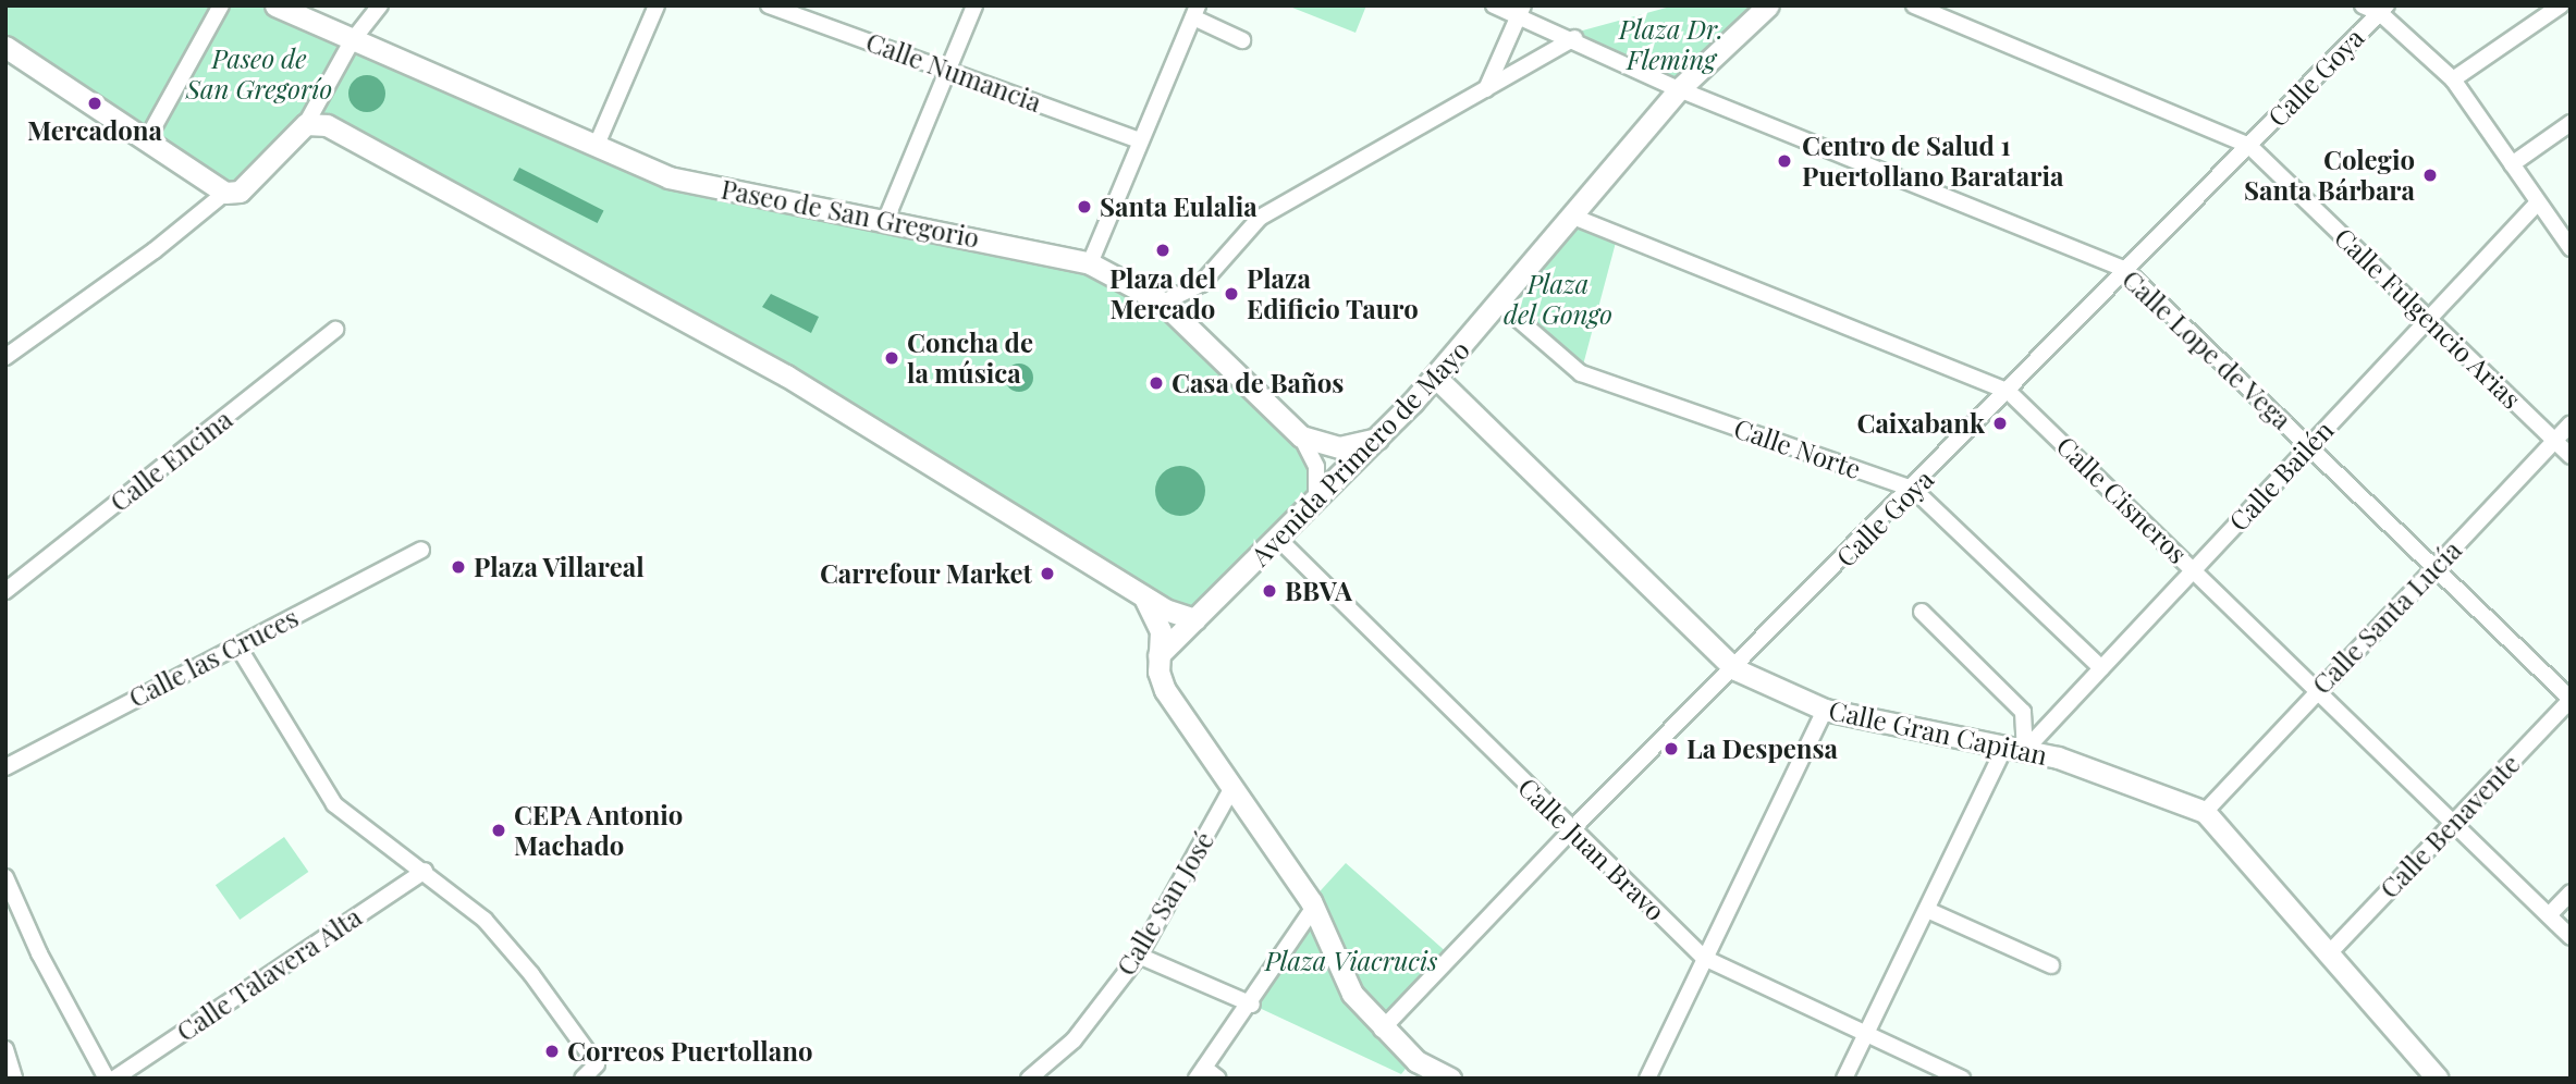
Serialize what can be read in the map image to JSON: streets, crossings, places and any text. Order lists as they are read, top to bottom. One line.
{"streets":{"main road":["Paseo de San Gregorio","Avenida Primero de Mayo","Calle Gran Capitan"],"street":["Calle Numancia","Calle Goya","Calle Fulgencio Arias","Calle Lope de Vega","Calle Norte","Calle Encina","Calle Bailén","Calle Cisneros","Calle Santa Lucía","Calle las Cruces","Calle Benavente","Calle Juan Bravo","Calle San José","Calle Talavera Alta"]},"crossings":[["Calle Goya","Calle Fulgencio Arias"],["Calle Goya","Calle Lope de Vega"],["Calle Goya","Calle Norte"],["Calle Goya","Calle Cisneros"],["Calle Goya","Calle Gran Capitan"],["Calle Goya","Calle Juan Bravo"],["Paseo de San Gregorio","Avenida Primero de Mayo"],["Calle Fulgencio Arias","Calle Bailén"],["Calle Fulgencio Arias","Calle Santa Lucía"],["Calle Lope de Vega","Avenida Primero de Mayo"],["Calle Lope de Vega","Calle Bailén"],["Calle Lope de Vega","Calle Santa Lucía"],["Calle Lope de Vega","Calle Benavente"],["Calle Norte","Avenida Primero de Mayo"],["Calle Norte","Calle Bailén"],["Avenida Primero de Mayo","Calle Cisneros"],["Avenida Primero de Mayo","Calle Gran Capitan"],["Avenida Primero de Mayo","Calle Juan Bravo"],["Calle Bailén","Calle Cisneros"],["Calle Bailén","Calle Gran Capitan"],["Calle Cisneros","Calle Santa Lucía"],["Calle Cisneros","Calle Benavente"],["Calle Santa Lucía","Calle Gran Capitan"],["Calle Gran Capitan","Calle Benavente"]],"parks":["Plaza Dr. Fleming","Paseo de San Gregorío","Plaza del Gongo","Plaza Viacrucis"],"places":["Mercadona","Centro de Salud 1 Puertollano Barataria","Colegio Santa Bárbara","Santa Eulalia","Plaza del Mercado","Plaza Edificio Tauro","Concha de la música","Casa de Baños","Caixabank","Plaza Villareal","Carrefour Market","BBVA","La Despensa","CEPA Antonio Machado","Correos Puertollano"]}
